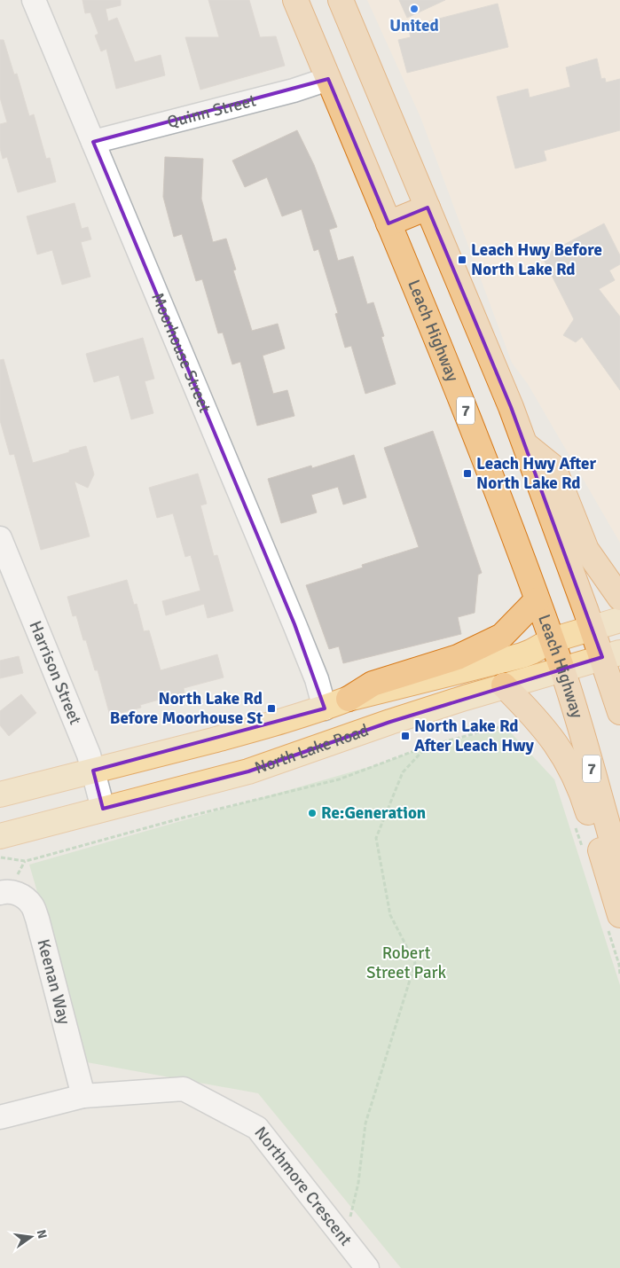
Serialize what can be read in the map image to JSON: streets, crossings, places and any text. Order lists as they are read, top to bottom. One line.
{"streets":{"highway":["Leach Highway","7"],"main road":["North Lake Road"],"street":["Quinn Street","Moorhouse Street","Harrison Street","Keenan Way","Northmore Crescent"]},"crossings":[["Quinn Street","Leach Highway"],["Quinn Street","Moorhouse Street"],["Leach Highway","North Lake Road"],["Moorhouse Street","North Lake Road"],["Harrison Street","North Lake Road"],["Keenan Way","Northmore Crescent"]],"parks":["Robert Street Park"],"places":{"other":["United","Re:Generation"],"transit":["Leach Hwy Before North Lake Rd","Leach Hwy After North Lake Rd","North Lake Rd Before Moorhouse St","North Lake Rd After Leach Hwy"]},"north":"right"}
